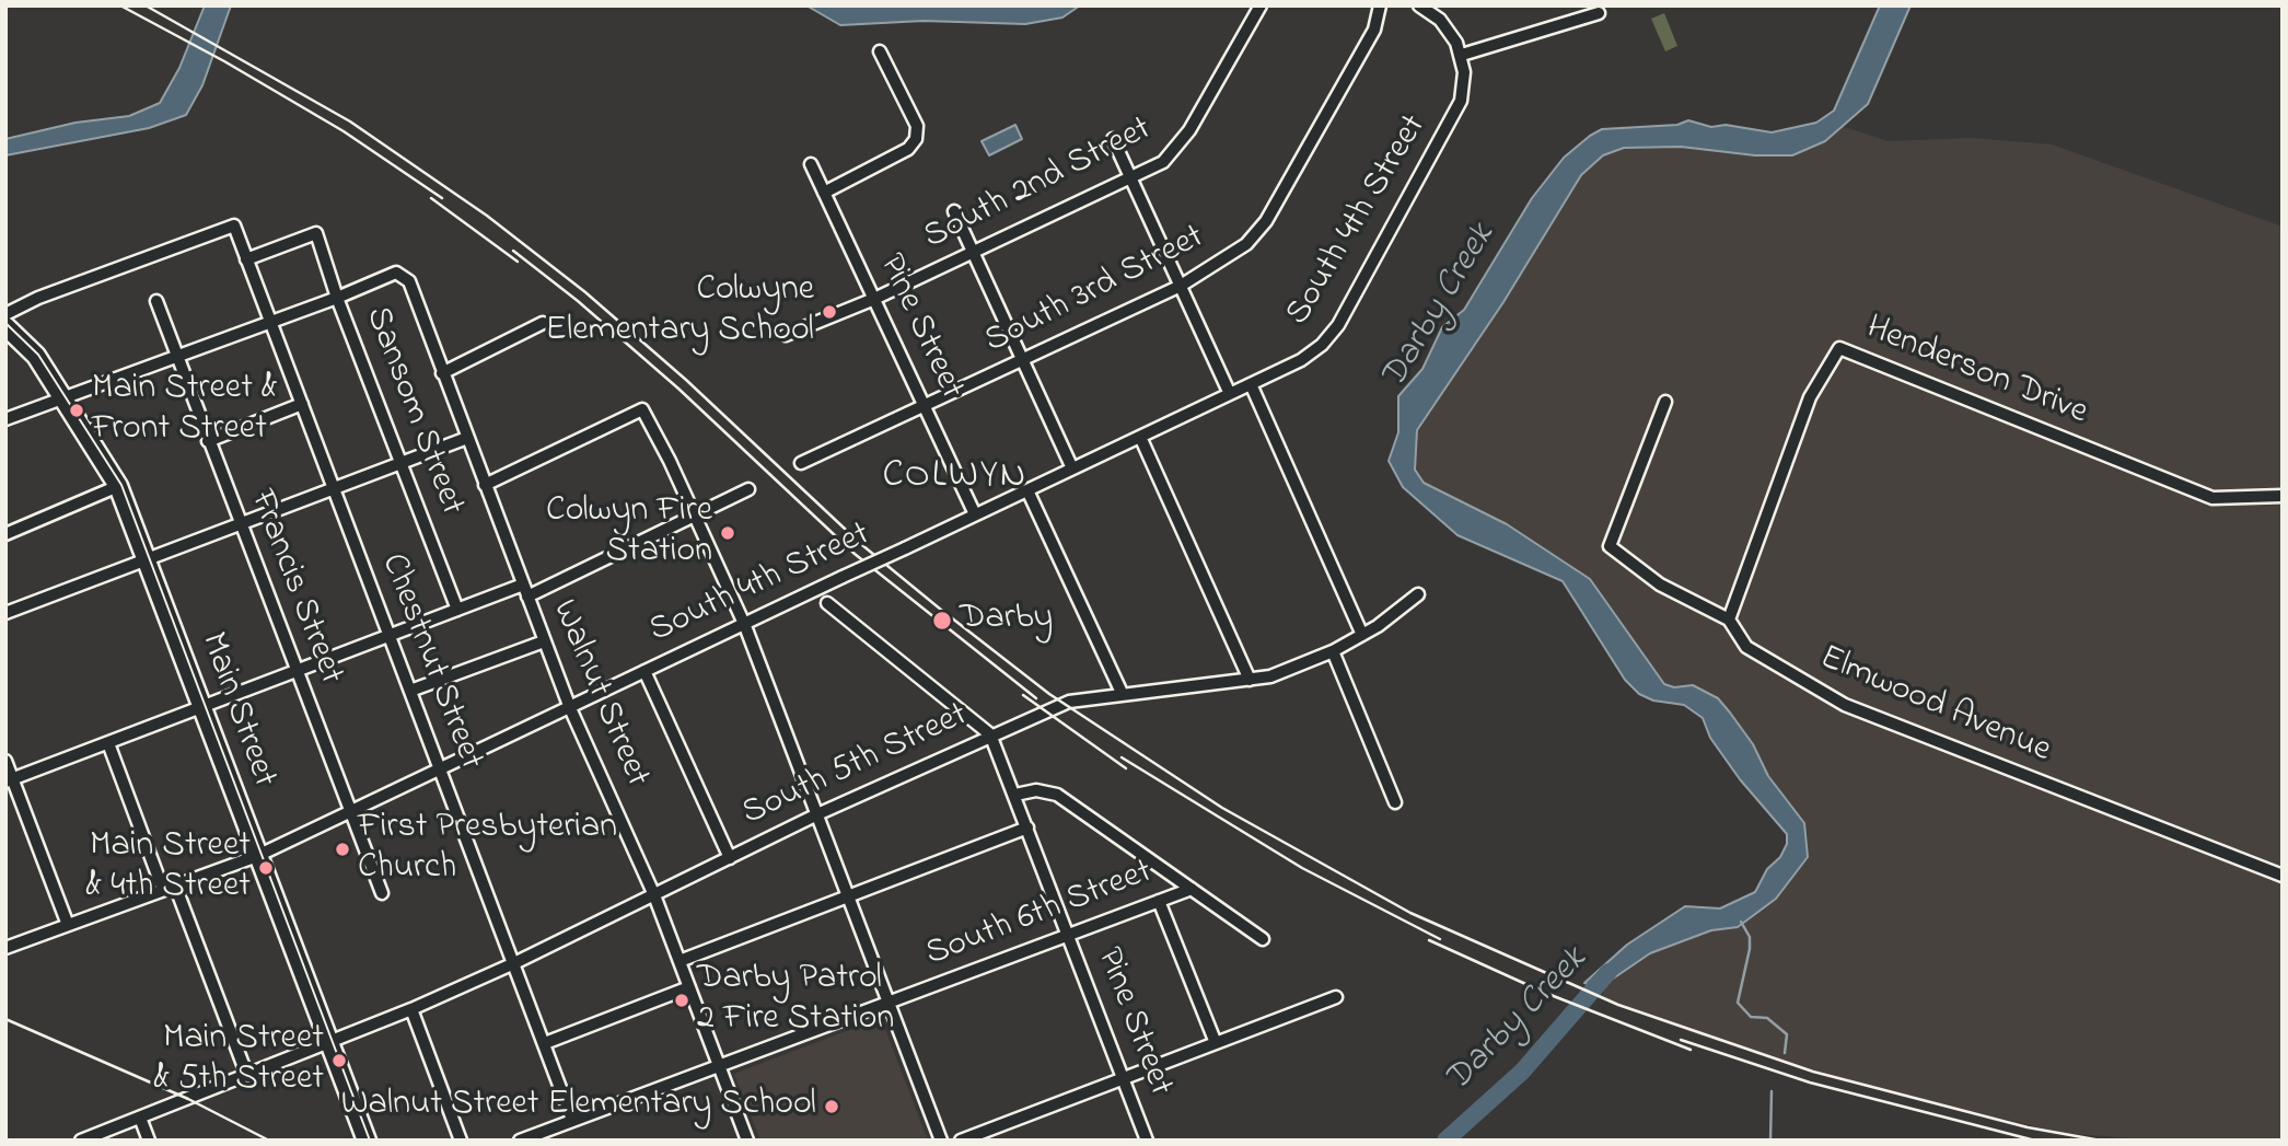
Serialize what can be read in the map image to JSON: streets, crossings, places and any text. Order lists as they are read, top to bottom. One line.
{"streets":{"main road":["Main Street"],"street":["South 2nd Street","South 4th Street","South 3rd Street","Pine Street","Henderson Drive","Sansom Street","Francis Street","Chestnut Street","Walnut Street","Elmwood Avenue","South 5th Street","South 6th Street"]},"crossings":[["South 2nd Street","Pine Street"],["South 4th Street","Pine Street"],["South 4th Street","Francis Street"],["South 4th Street","Chestnut Street"],["South 4th Street","Walnut Street"],["South 4th Street","Main Street"],["South 3rd Street","Pine Street"],["Pine Street","South 5th Street"],["Pine Street","South 6th Street"],["Henderson Drive","Elmwood Avenue"],["Sansom Street","Chestnut Street"],["Sansom Street","Walnut Street"],["Chestnut Street","South 5th Street"],["Chestnut Street","South 6th Street"],["Walnut Street","South 5th Street"],["Walnut Street","South 6th Street"],["Main Street","South 5th Street"]],"districts":["COLWYN"],"water":["Darby Creek"],"places":["Colwyne Elementary School","Main Street & Front Street","Colwyn Fire Station","Darby","First Presbyterian Church","Main Street & 4th Street","Darby Patrol 2 Fire Station","Main Street & 5th Street","Walnut Street Elementary School"]}
